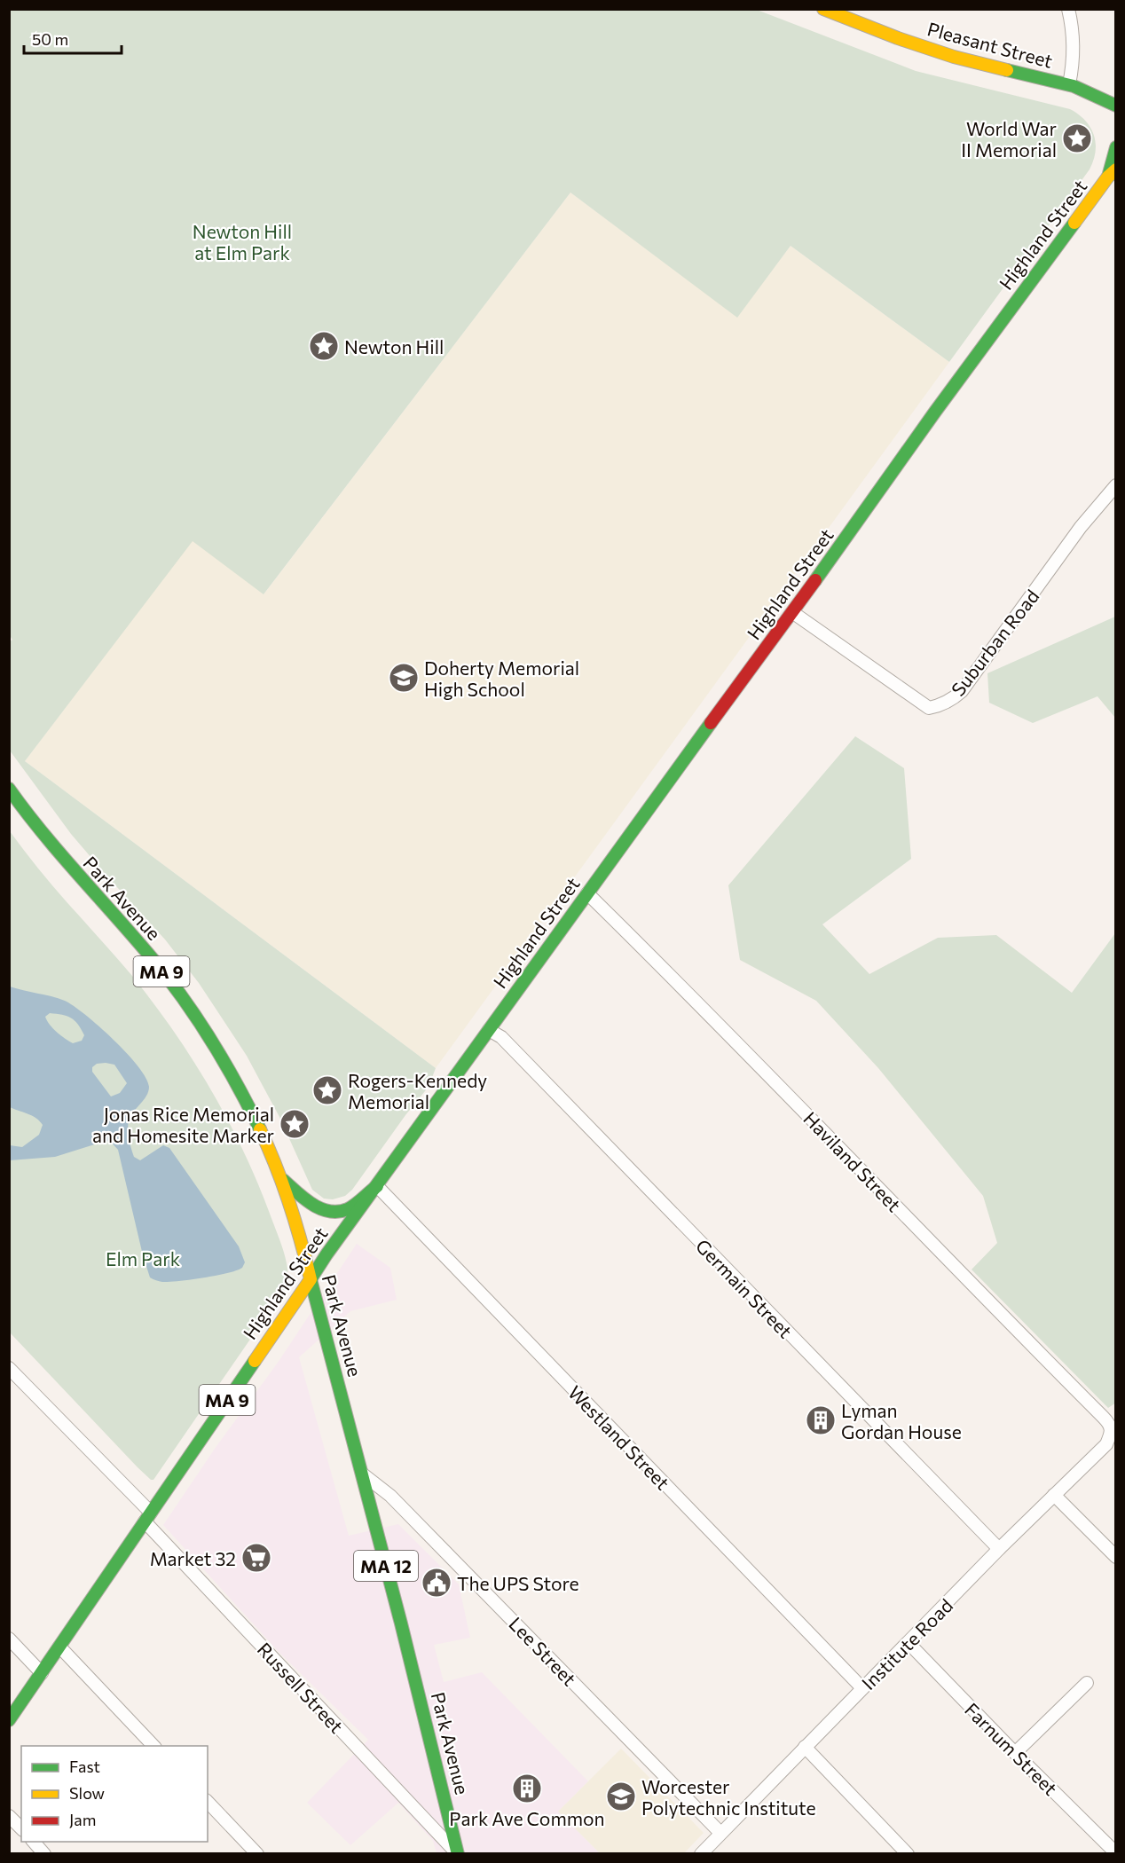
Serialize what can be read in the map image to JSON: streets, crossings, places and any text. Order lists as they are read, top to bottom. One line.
{"streets":{"main road":["Pleasant Street","Highland Street","Park Avenue","MA 9","MA 12"],"street":["Suburban Road","Haviland Street","Germain Street","Westland Street","Institute Road","Lee Street","Russell Street","Farnum Street"]},"crossings":[["Highland Street","Suburban Road"],["Highland Street","Park Avenue"],["Highland Street","Haviland Street"],["Highland Street","Germain Street"],["Highland Street","Westland Street"],["Highland Street","Russell Street"],["Park Avenue","Lee Street"],["Park Avenue","Russell Street"],["Haviland Street","Institute Road"],["Germain Street","Institute Road"],["Westland Street","Institute Road"],["Institute Road","Lee Street"],["Institute Road","Farnum Street"]],"parks":["Newton Hill at Elm Park","Elm Park"],"places":{"place":["World War II Memorial","Newton Hill","Rogers-Kennedy Memorial","Jonas Rice Memorial and Homesite Marker"],"school or university":["Doherty Memorial High School","Worcester Polytechnic Institute"],"building":["Lyman Gordan House","Park Ave Common"],"supermarket":["Market 32"],"public building":["The UPS Store"]},"legend":["Fast","Slow","Jam"],"scale_bar":"50 m"}
